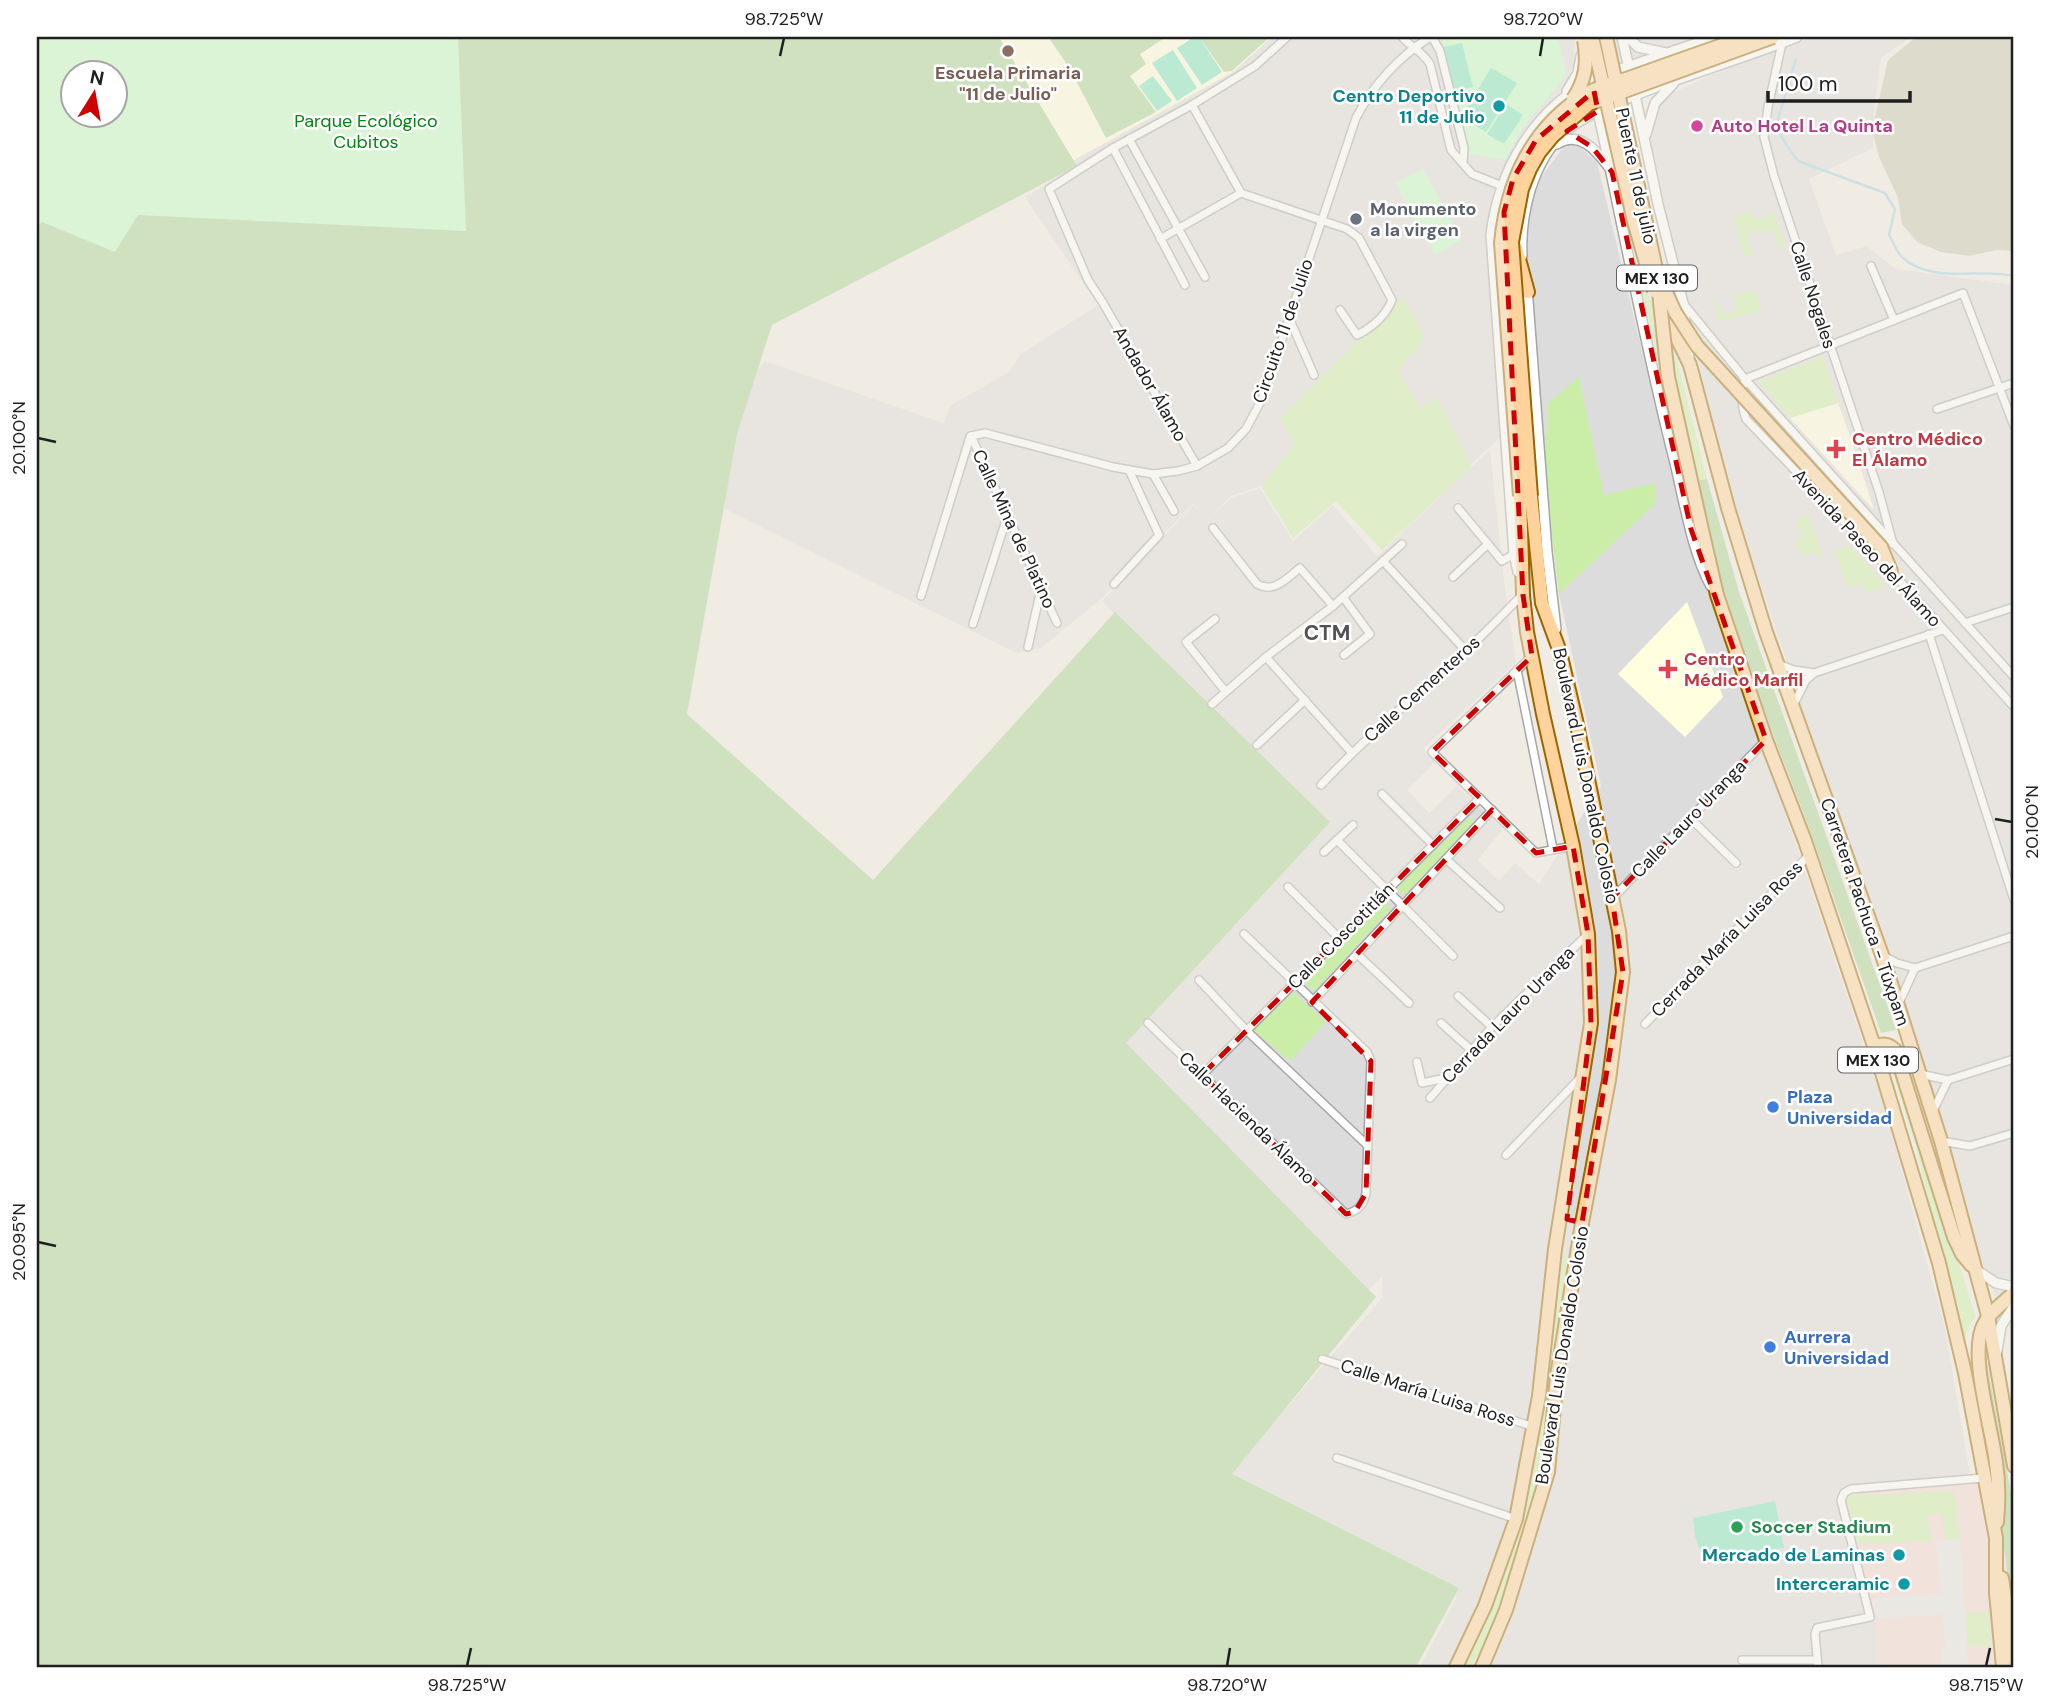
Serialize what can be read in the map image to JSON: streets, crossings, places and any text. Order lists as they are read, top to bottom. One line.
{"streets":{"main road":["Puente 11 de julio","MEX 130","Boulevard Luis Donaldo Colosio","Carretera Pachuca - Túxpam"],"street":["Calle Nogales","Circuito 11 de Julio","Andador Álamo","Calle Mina de Platino","Avenida Paseo del Álamo","Calle Cementeros","Calle Lauro Uranga","Calle Coscotitlán","Cerrada María Luisa Ross","Cerrada Lauro Uranga","Calle Hacienda Álamo","Calle María Luisa Ross"]},"crossings":[["Puente 11 de julio","Carretera Pachuca - Túxpam"],["Calle Nogales","Avenida Paseo del Álamo"],["Calle Nogales","Boulevard Luis Donaldo Colosio"],["Circuito 11 de Julio","Andador Álamo"],["Circuito 11 de Julio","Calle Mina de Platino"],["Avenida Paseo del Álamo","Carretera Pachuca - Túxpam"],["Calle Cementeros","Boulevard Luis Donaldo Colosio"],["Boulevard Luis Donaldo Colosio","Calle Lauro Uranga"],["Boulevard Luis Donaldo Colosio","Carretera Pachuca - Túxpam"],["Boulevard Luis Donaldo Colosio","Cerrada Lauro Uranga"],["Boulevard Luis Donaldo Colosio","Calle María Luisa Ross"],["Calle Lauro Uranga","Carretera Pachuca - Túxpam"],["Carretera Pachuca - Túxpam","Cerrada María Luisa Ross"],["Calle Coscotitlán","Calle Hacienda Álamo"]],"districts":["CTM"],"parks":["Parque Ecológico Cubitos"],"places":{"other":["Escuela Primaria \"11 de Julio\"","Centro Deportivo 11 de Julio","Auto Hotel La Quinta","Monumento a la virgen","Plaza Universidad","Aurrera Universidad","Soccer Stadium","Mercado de Laminas","Interceramic"],"health":["Centro Médico El Álamo","Centro Médico Marfil"]},"scale_bar":"100 m","north":"top","coordinates":["98.725°W","98.720°W","20.100°N","20.095°N","98.715°W"]}
